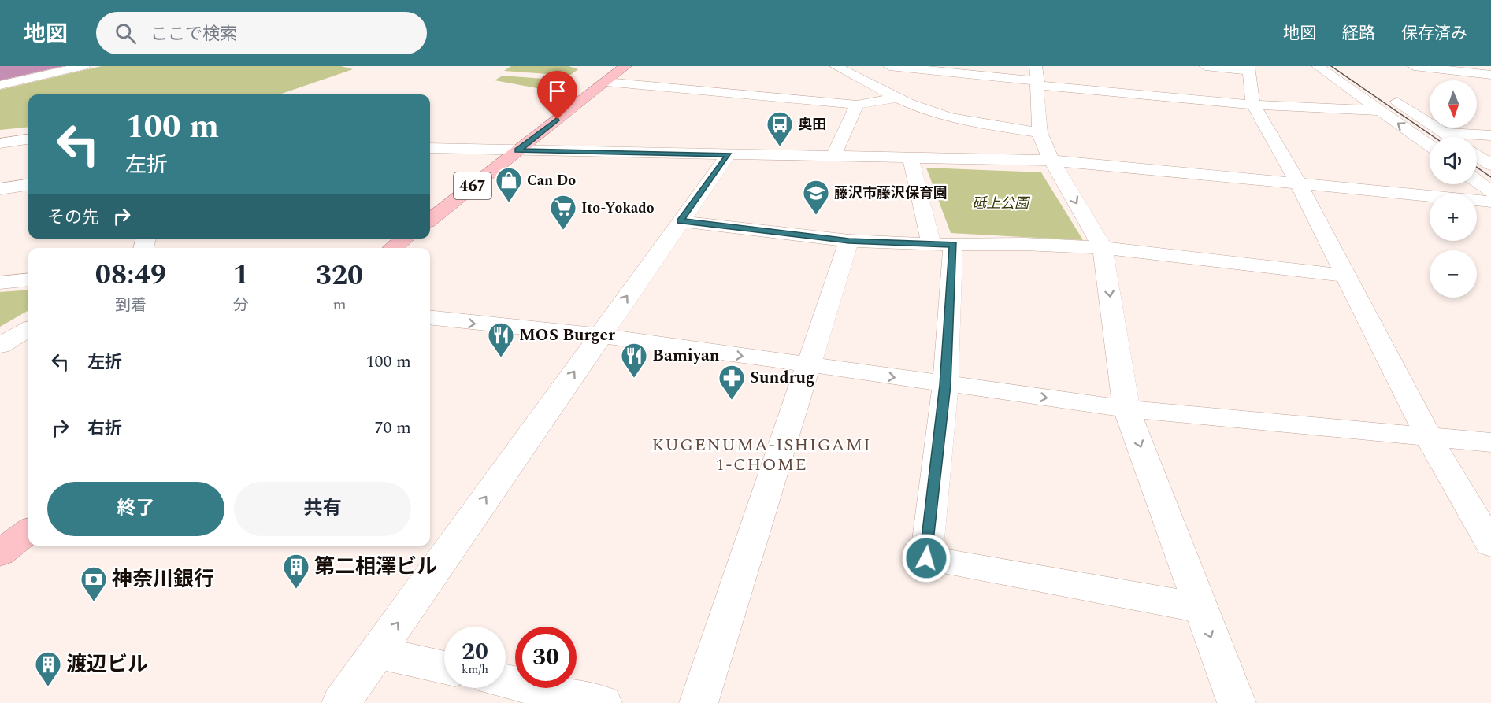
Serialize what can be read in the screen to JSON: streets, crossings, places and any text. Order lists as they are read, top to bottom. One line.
{"streets":{"highway":["467"]},"districts":["KUGENUMA-ISHIGAMI 1-CHOME"],"parks":["砥上公園"],"places":{"bus stop":["奥田"],"shop":["Can Do"],"school or university":["藤沢市藤沢保育園"],"supermarket":["Ito-Yokado"],"restaurant":["MOS Burger","Bamiyan"],"pharmacy":["Sundrug"],"building":["第二相澤ビル","渡辺ビル"],"bank":["神奈川銀行"]},"north":"bottom","page":{"header":"地図","search":"ここで検索","nav":["地図","経路","保存済み"],"map_buttons":["+","−"],"turn":["100 m","左折"],"then":"その先","eta":["08:49","到着","1","分","320","m"],"list":[{"name":"左折","value":"100 m"},{"name":"右折","value":"70 m"}],"buttons":["終了","共有"],"speed":"20 km/h","limit":"30"}}
